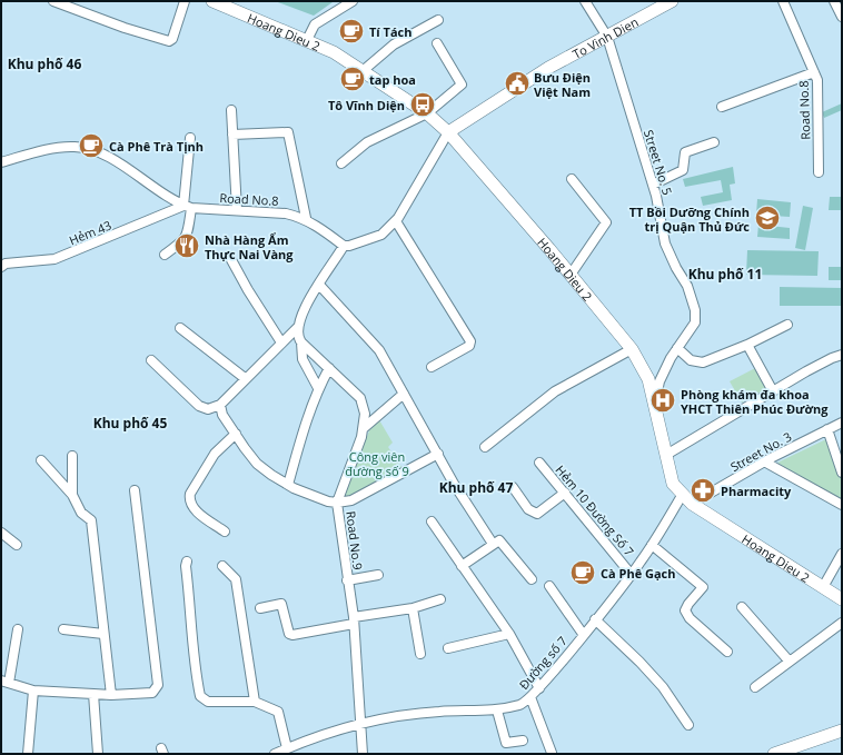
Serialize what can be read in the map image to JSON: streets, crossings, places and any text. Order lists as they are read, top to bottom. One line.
{"streets":{"street":["Hoang Dieu 2","To Vinh Dien","Road No.8","Street No. 5","Hẻm 43","Street No. 3","Hẻm 10 Đường Số 7","Road No.9","Đường số 7"]},"crossings":[["Hoang Dieu 2","To Vinh Dien"],["Hoang Dieu 2","Street No. 5"],["Hoang Dieu 2","Street No. 3"],["Hoang Dieu 2","Đường số 7"],["To Vinh Dien","Street No. 5"],["Road No.8","Hẻm 43"],["Hẻm 10 Đường Số 7","Đường số 7"],["Road No.9","Đường số 7"]],"districts":["Khu phố 46","Khu phố 11","Khu phố 45","Khu phố 47"],"parks":["Công viên đường số 9"],"places":{"cafe":["Tí Tách","tap hoa","Cà Phê Trà Tịnh","Cà Phê Gạch"],"public building":["Bưu Điện Việt Nam"],"bus stop":["Tô Vĩnh Diện"],"school or university":["TT Bồi Dưỡng Chính trị Quận Thủ Đức"],"restaurant":["Nhà Hàng Ẩm Thực Nai Vàng"],"hospital":["Phòng khám đa khoa YHCT Thiên Phúc Đường"],"pharmacy":["Pharmacity"]}}
